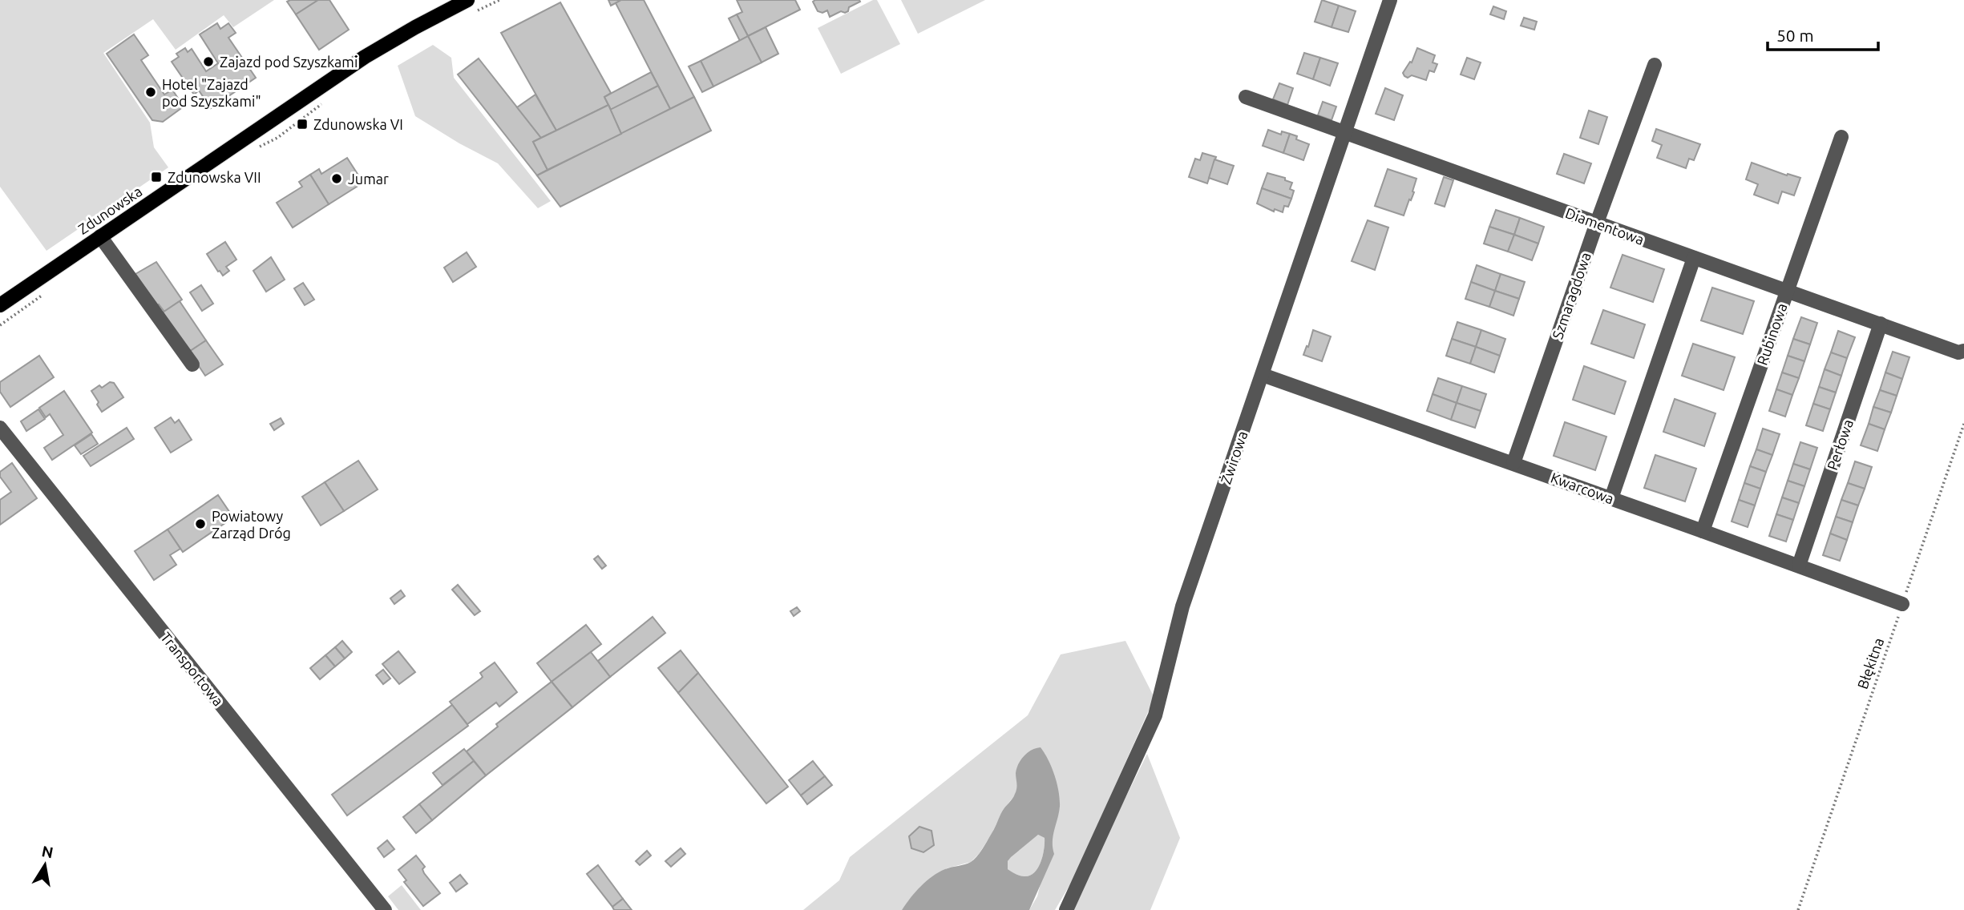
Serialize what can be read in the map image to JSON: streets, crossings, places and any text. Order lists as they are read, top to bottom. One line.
{"streets":{"main road":["Zdunowska"],"street":["Diamentowa","Szmaragdowa","Rubinowa","Perłowa","Żwirowa","Kwarcowa","Transportowa"],"path":["Błękitna"]},"crossings":[["Diamentowa","Szmaragdowa"],["Diamentowa","Rubinowa"],["Diamentowa","Perłowa"],["Diamentowa","Żwirowa"],["Szmaragdowa","Kwarcowa"],["Rubinowa","Kwarcowa"],["Perłowa","Kwarcowa"],["Żwirowa","Kwarcowa"],["Kwarcowa","Błękitna"]],"places":{"other":["Zajazd pod Szyszkami","Hotel \"Zajazd pod Szyszkami\"","Jumar","Powiatowy Zarząd Dróg"],"transit":["Zdunowska VI","Zdunowska VII"]},"scale_bar":"50 m","north":"top"}
